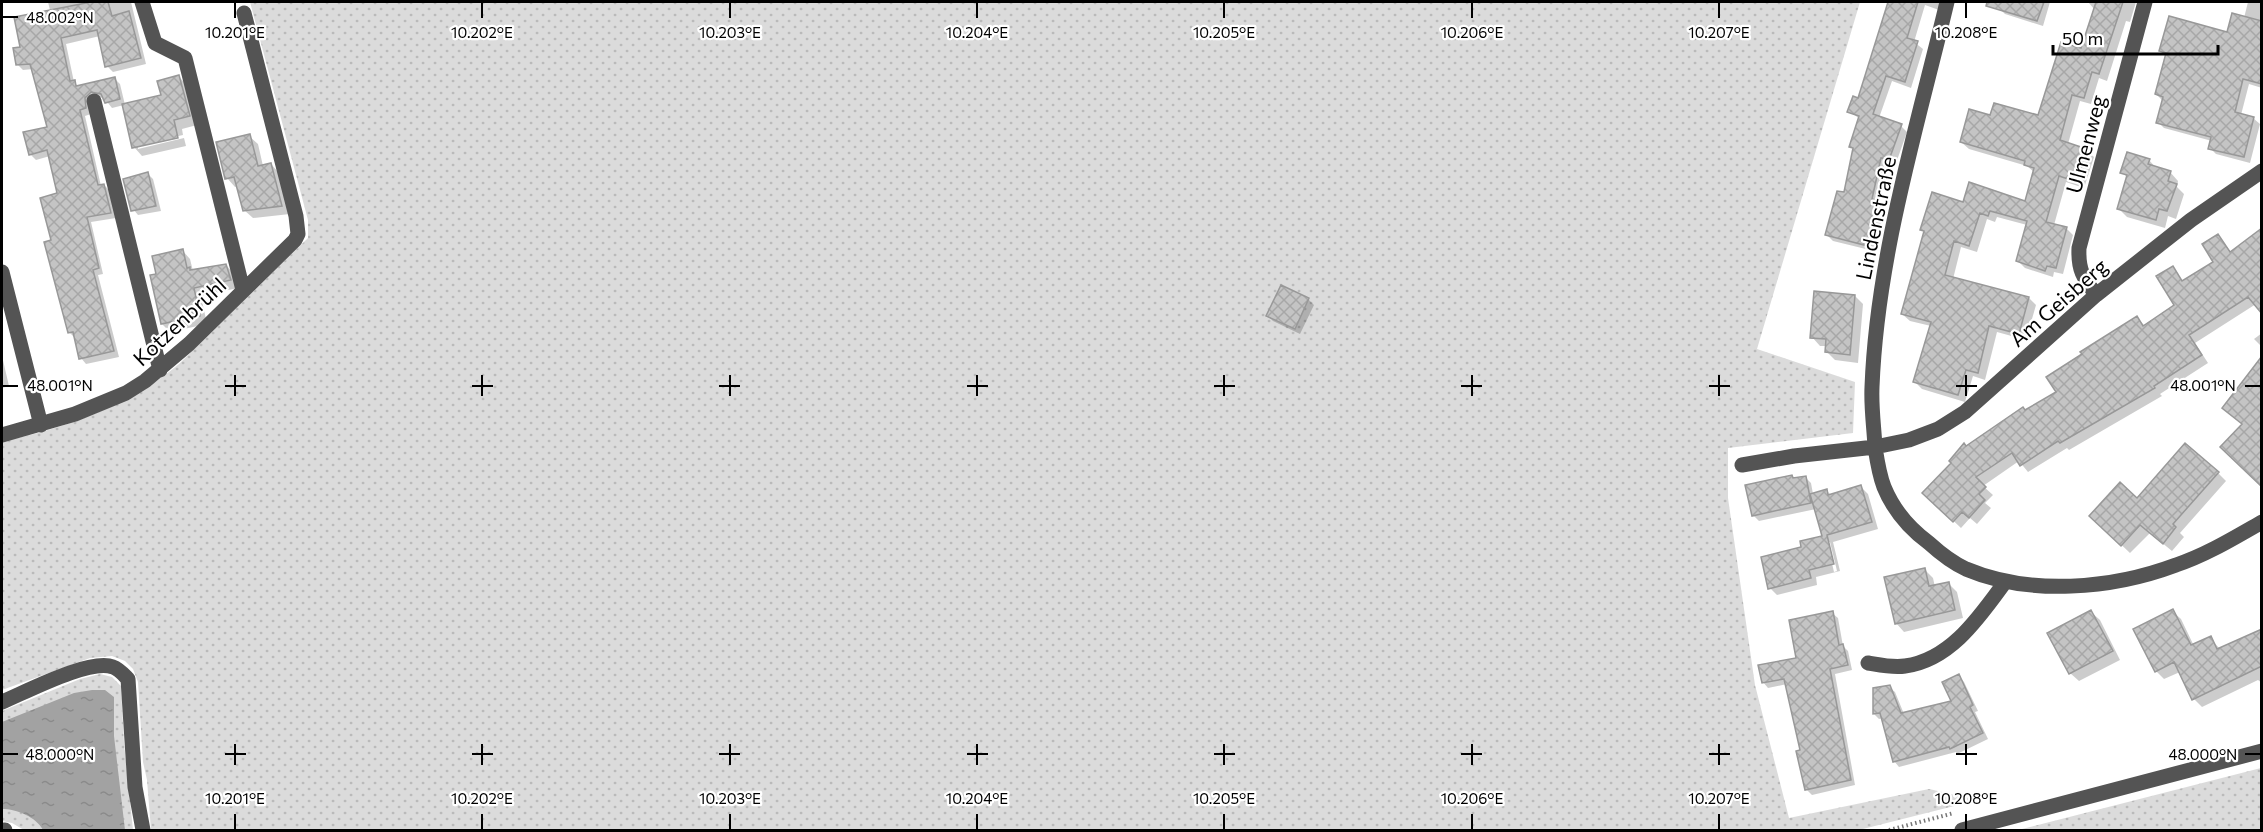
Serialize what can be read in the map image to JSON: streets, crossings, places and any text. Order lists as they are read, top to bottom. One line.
{"streets":{"street":["Ulmenweg","Lindenstraße","Am Geisberg","Kotzenbrühl"]},"crossings":[["Ulmenweg","Am Geisberg"],["Lindenstraße","Am Geisberg"]],"scale_bar":"50 m","coordinates":["48.002°N","10.201°E","10.202°E","10.203°E","10.204°E","10.205°E","10.206°E","10.207°E","10.208°E","48.001°N","48.000°N"]}
